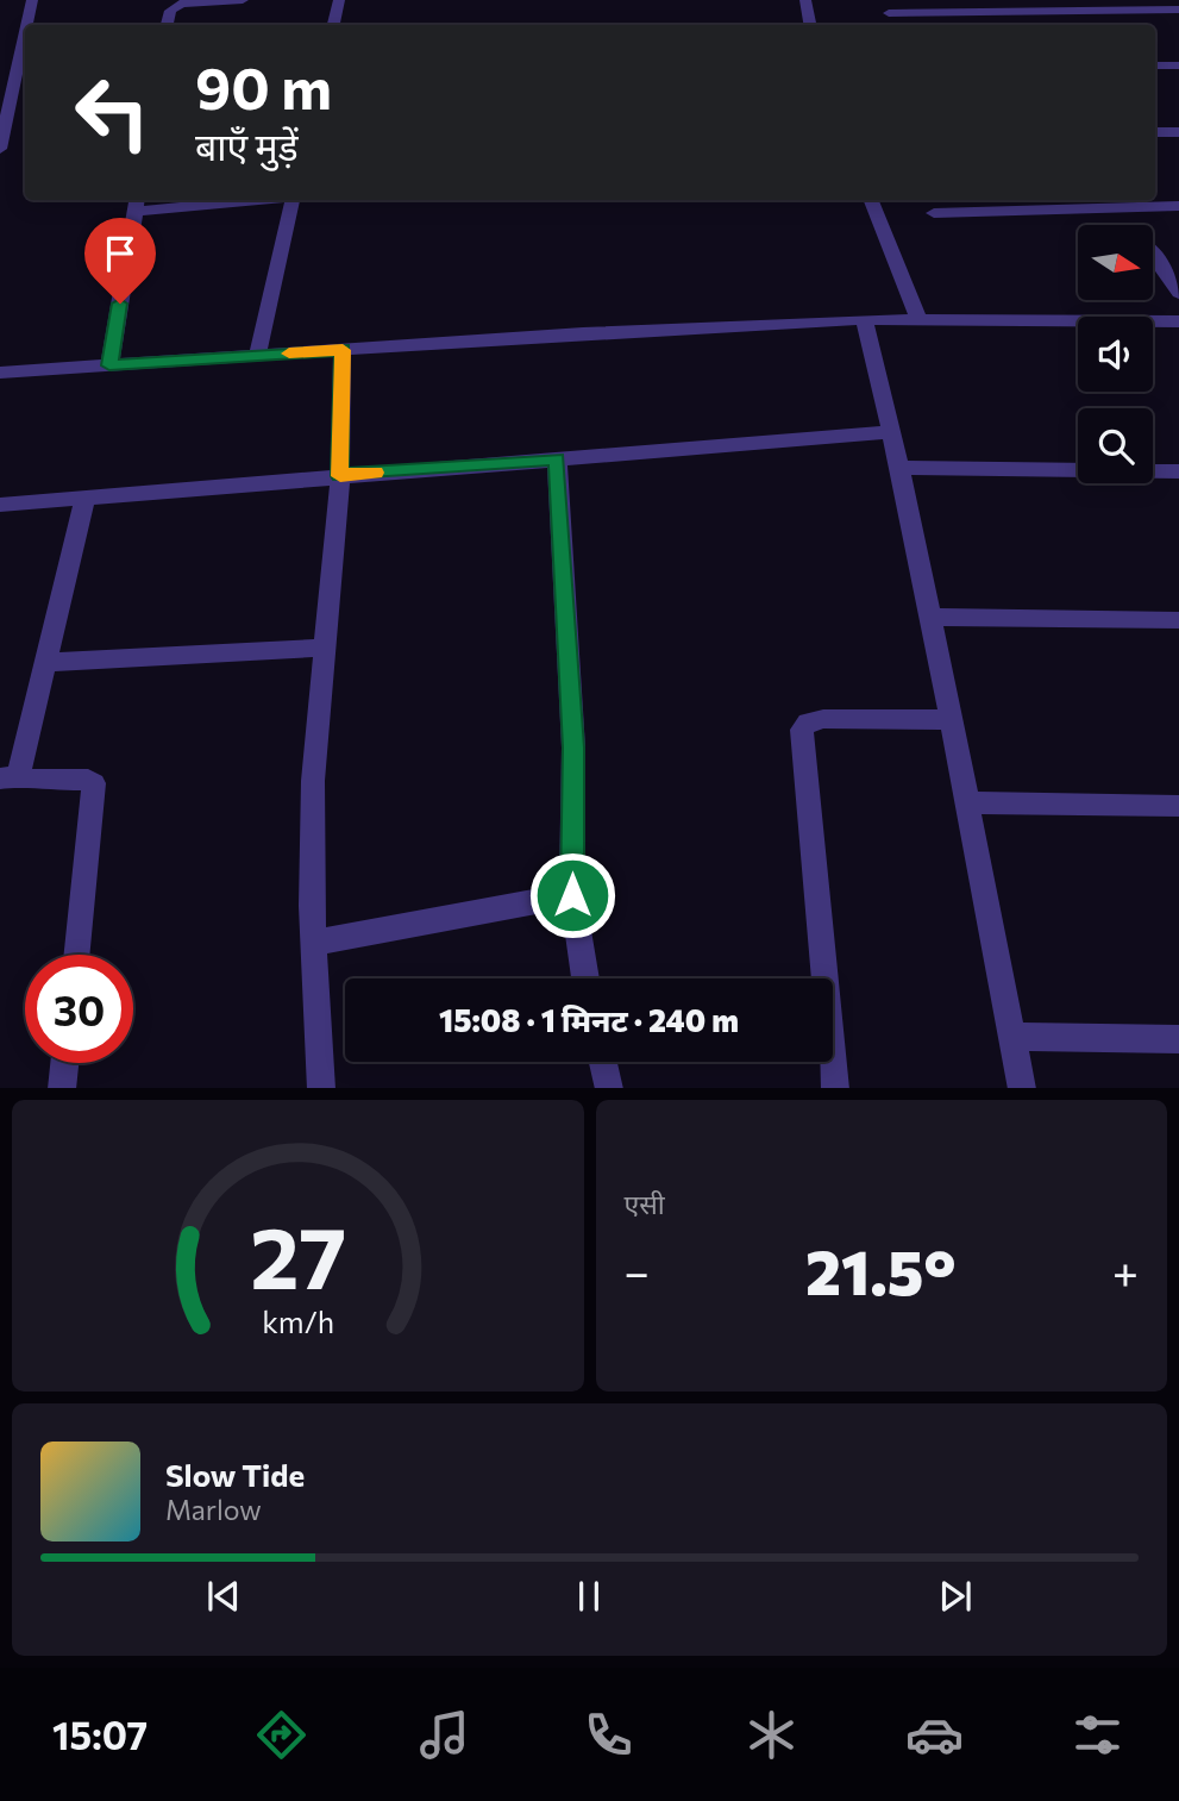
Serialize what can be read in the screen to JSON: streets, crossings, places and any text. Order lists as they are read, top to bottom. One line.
{"north":"right","page":{"turn":["90 m","बाएँ मुड़ें"],"limit":"30","trip":"15:08 · 1 मिनट · 240 m","tile":"एसी","heat":["−","21.5°","+"],"song":["Slow Tide","Marlow"],"tabs":"15:07","gauge":["27","km/h"]}}
